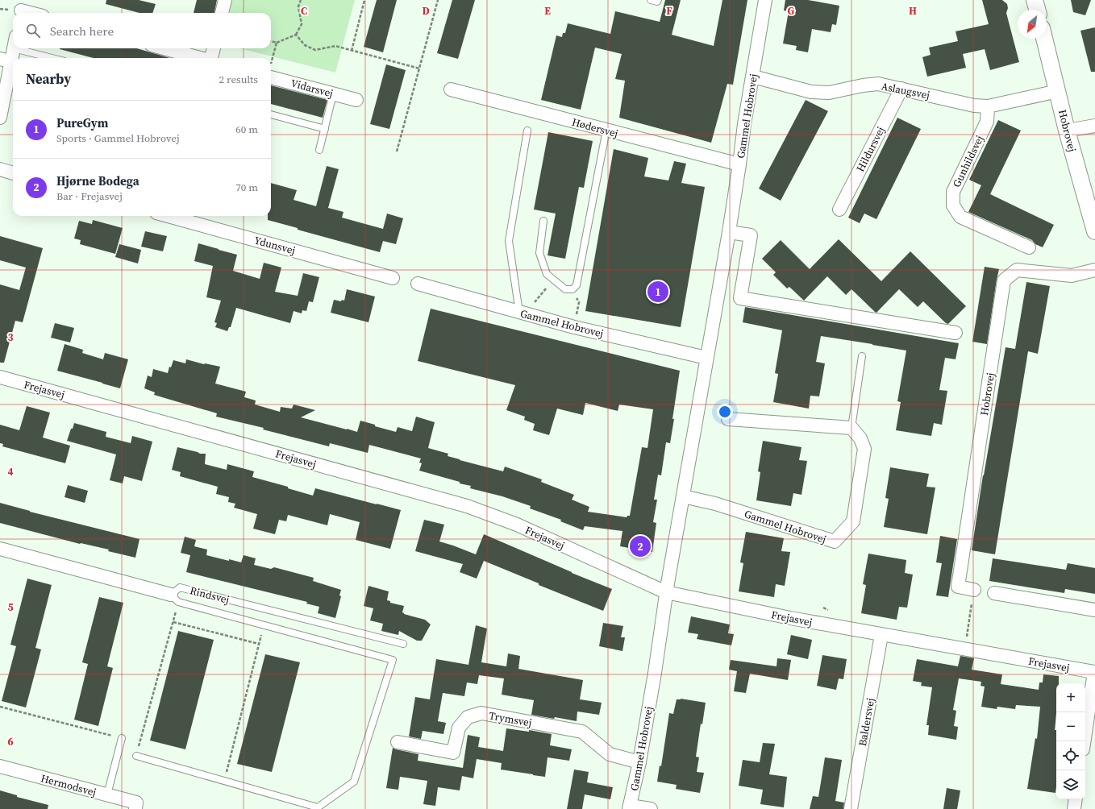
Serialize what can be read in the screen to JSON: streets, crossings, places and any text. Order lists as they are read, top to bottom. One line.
{"streets":{"street":["Vidarsvej","Aslaugsvej","Gammel Hobrovej","Hødersvej","Hobrovej","Hildursvej","Gunhildsvej","Ydunsvej","Frejasvej","Trymsvej","Baldersvej","Hermodsvej"],"lane":["Rindsvej"]},"crossings":[["Aslaugsvej","Gammel Hobrovej"],["Aslaugsvej","Hobrovej"],["Aslaugsvej","Hildursvej"],["Aslaugsvej","Gunhildsvej"],["Gammel Hobrovej","Hødersvej"],["Gammel Hobrovej","Frejasvej"],["Gammel Hobrovej","Trymsvej"],["Frejasvej","Baldersvej"]],"north":"bottom left","page":{"search":"Search here","heading":["Nearby","2 results"],"list":[{"mark":"1","name":"PureGym","note":"Sports · Gammel Hobrovej","value":"60 m"},{"mark":"2","name":"Hjørne Bodega","note":"Bar · Frejasvej","value":"70 m"}],"pins":["1","2"],"map_buttons":["+","−"]},"grid":{"columns":["C","D","E","F","G","H"],"rows":["3","4","5","6"]}}
